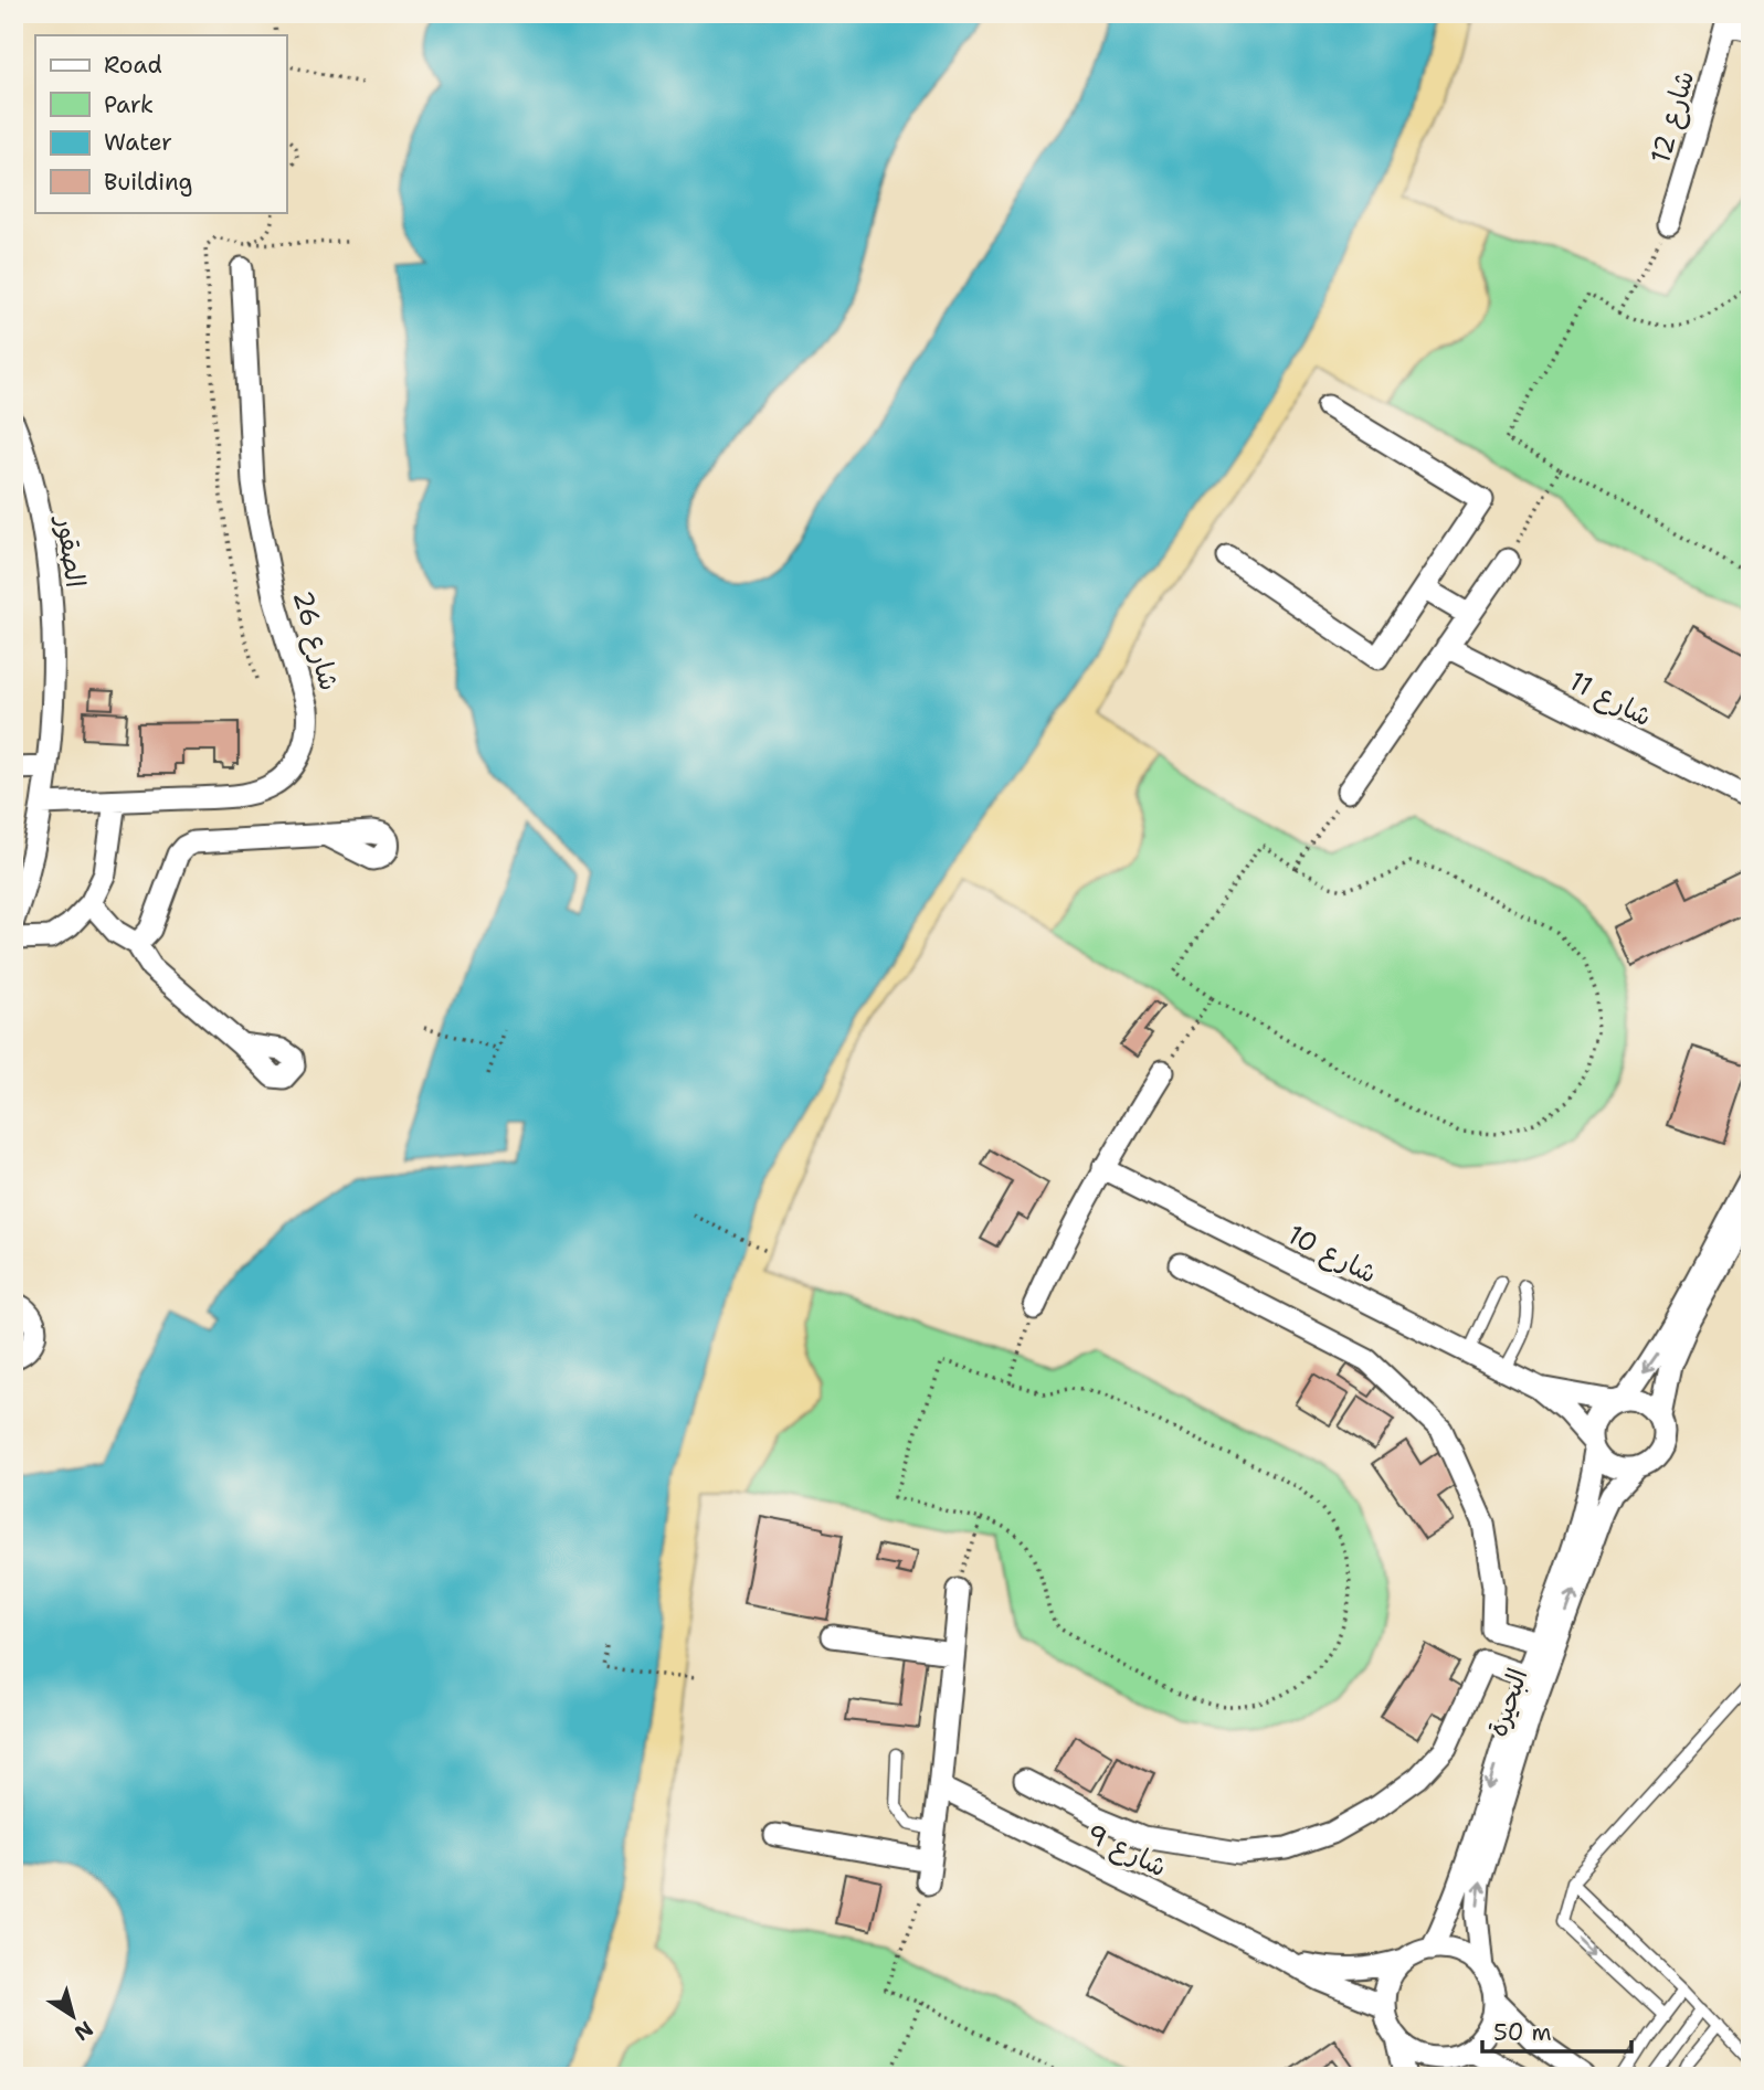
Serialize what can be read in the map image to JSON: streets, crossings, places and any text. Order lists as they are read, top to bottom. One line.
{"streets":{"street":["شارع 12","الصقور","شارع 26","شارع 11","شارع 10","البحيرة","شارع 9"]},"crossings":[["الصقور","شارع 26"],["شارع 10","البحيرة"],["البحيرة","شارع 9"]],"legend":["Road","Park","Water","Building"],"scale_bar":"50 m","north":"bottom right"}
